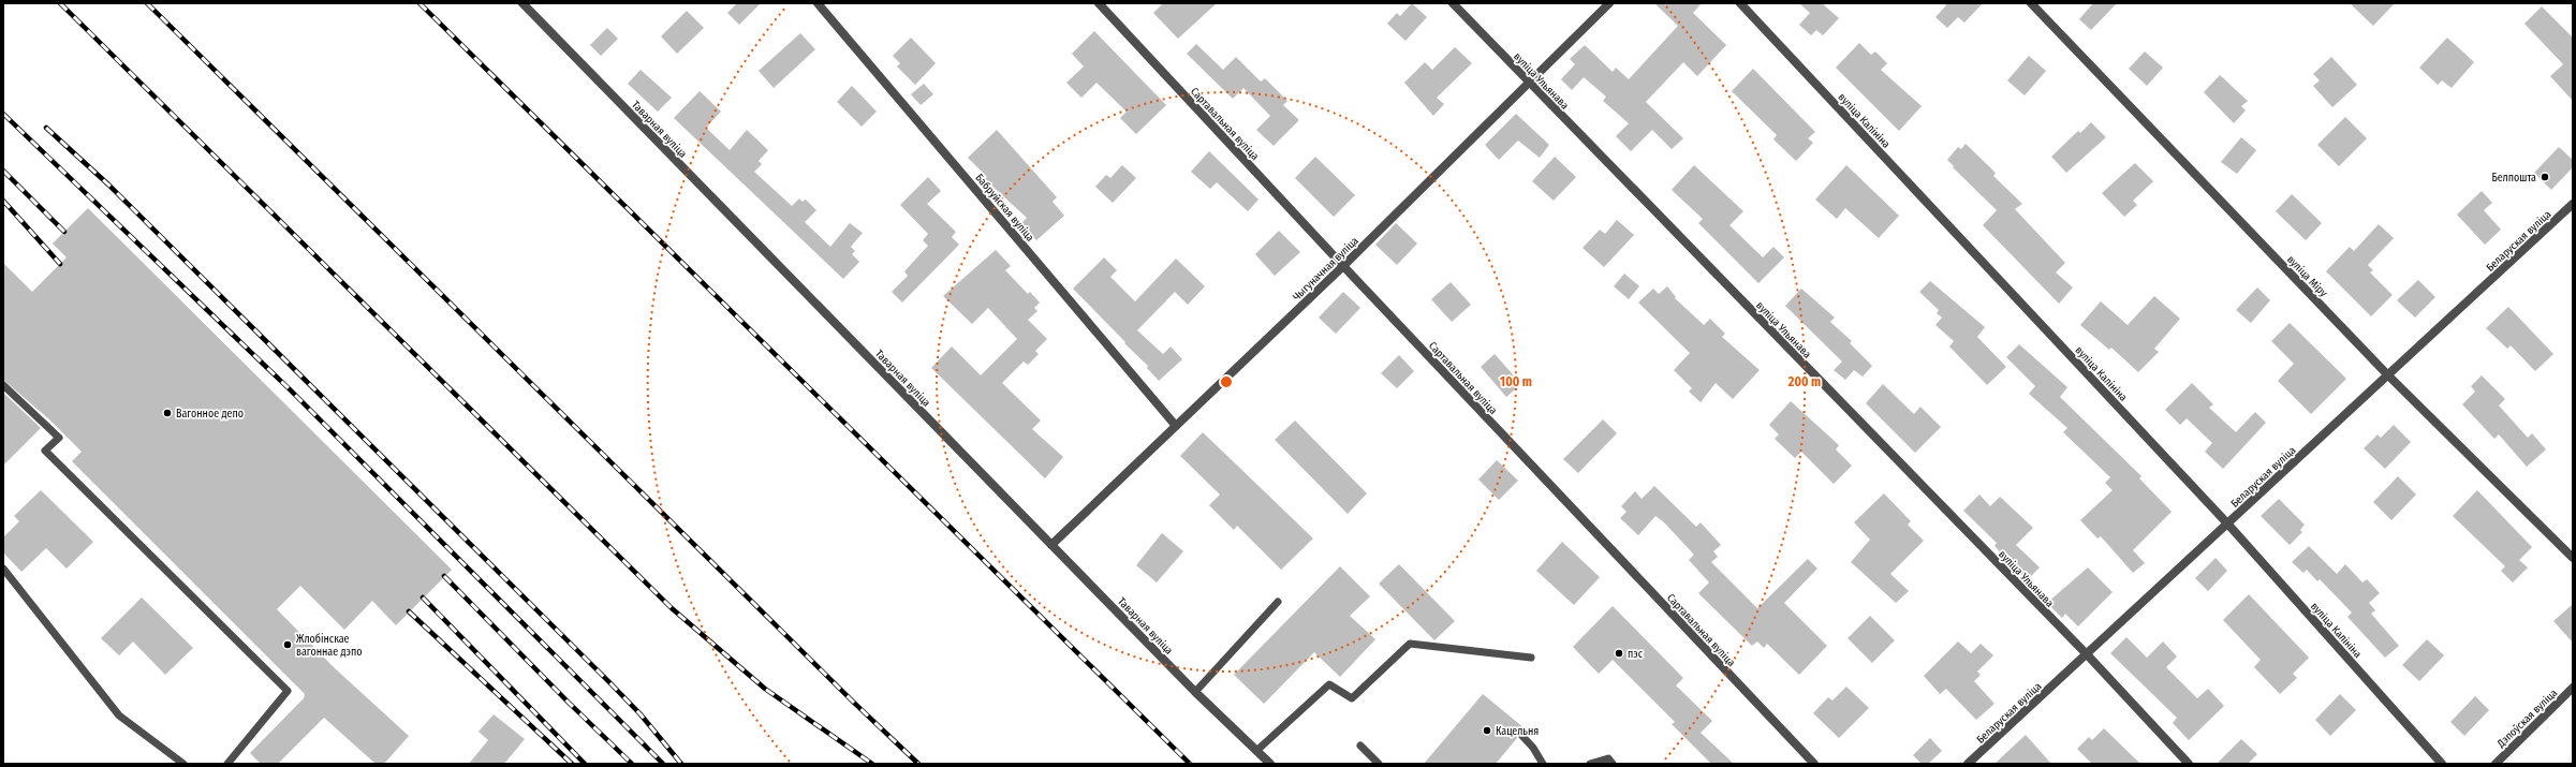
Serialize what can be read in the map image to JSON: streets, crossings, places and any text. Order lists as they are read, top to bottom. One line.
{"streets":{"street":["вуліца Ульянава","вуліца Калініна","Сартавальная вуліца","Таварная вуліца","Бабруйская вуліца","Беларуская вуліца","Чыгуначная вуліца","вуліца Міру","Дэпоўская вуліца"]},"crossings":[["вуліца Ульянава","Беларуская вуліца"],["вуліца Ульянава","Чыгуначная вуліца"],["вуліца Калініна","Беларуская вуліца"],["Сартавальная вуліца","Чыгуначная вуліца"],["Таварная вуліца","Чыгуначная вуліца"],["Бабруйская вуліца","Чыгуначная вуліца"],["Беларуская вуліца","вуліца Міру"]],"places":["Белпошта","Вагонное депо","Жлобінскае вагоннае дэпо","пэс","Кацельня"],"rings":["100 m","200 m"]}
